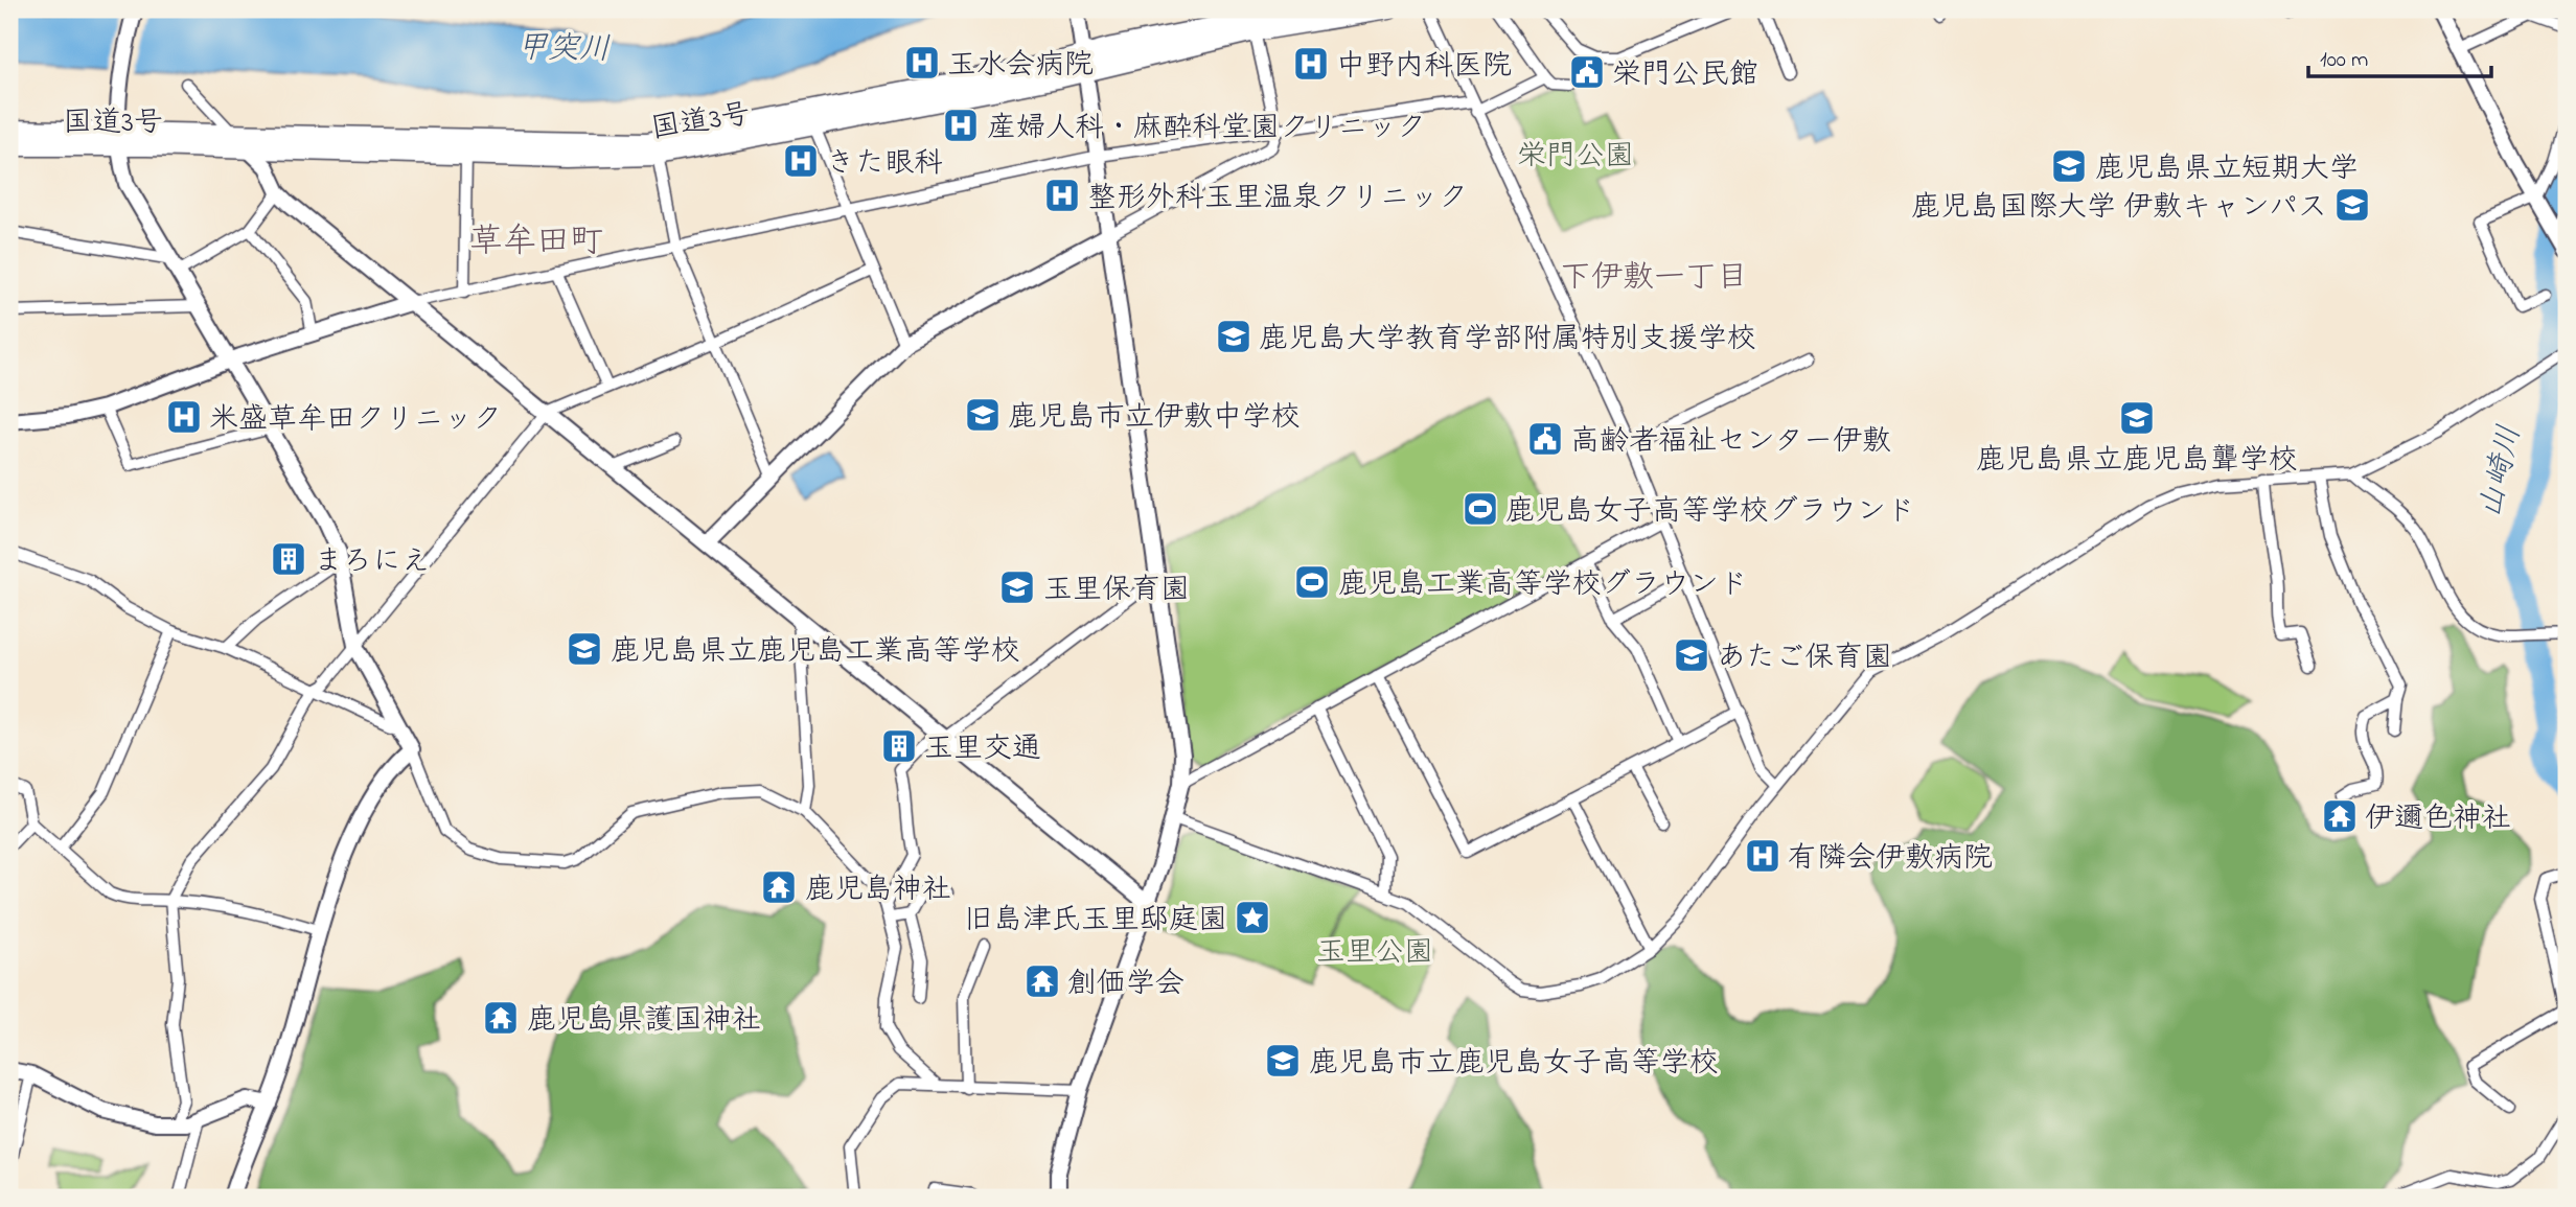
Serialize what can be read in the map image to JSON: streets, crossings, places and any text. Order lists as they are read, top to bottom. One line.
{"streets":{"highway":["国道3号"]},"districts":["草牟田町","下伊敷一丁目"],"water":["甲突川","山崎川"],"parks":["栄門公園","玉里公園"],"places":{"hospital":["玉水会病院","中野内科医院","産婦人科・麻酔科堂園クリニック","きた眼科","整形外科玉里温泉クリニック","米盛草牟田クリニック","有隣会伊敷病院"],"public building":["栄門公民館","高齢者福祉センター伊敷"],"school or university":["鹿児島県立短期大学","鹿児島国際大学 伊敷キャンパス","鹿児島大学教育学部附属特別支援学校","鹿児島市立伊敷中学校","鹿児島県立鹿児島聾学校","玉里保育園","鹿児島県立鹿児島工業高等学校","あたご保育園","鹿児島市立鹿児島女子高等学校"],"sports":["鹿児島女子高等学校グラウンド","鹿児島工業高等学校グラウンド"],"building":["まろにえ","玉里交通"],"temple":["伊邇色神社","鹿児島神社","創価学会","鹿児島県護国神社"],"place":["旧島津氏玉里邸庭園"]},"scale_bar":"100 m"}
